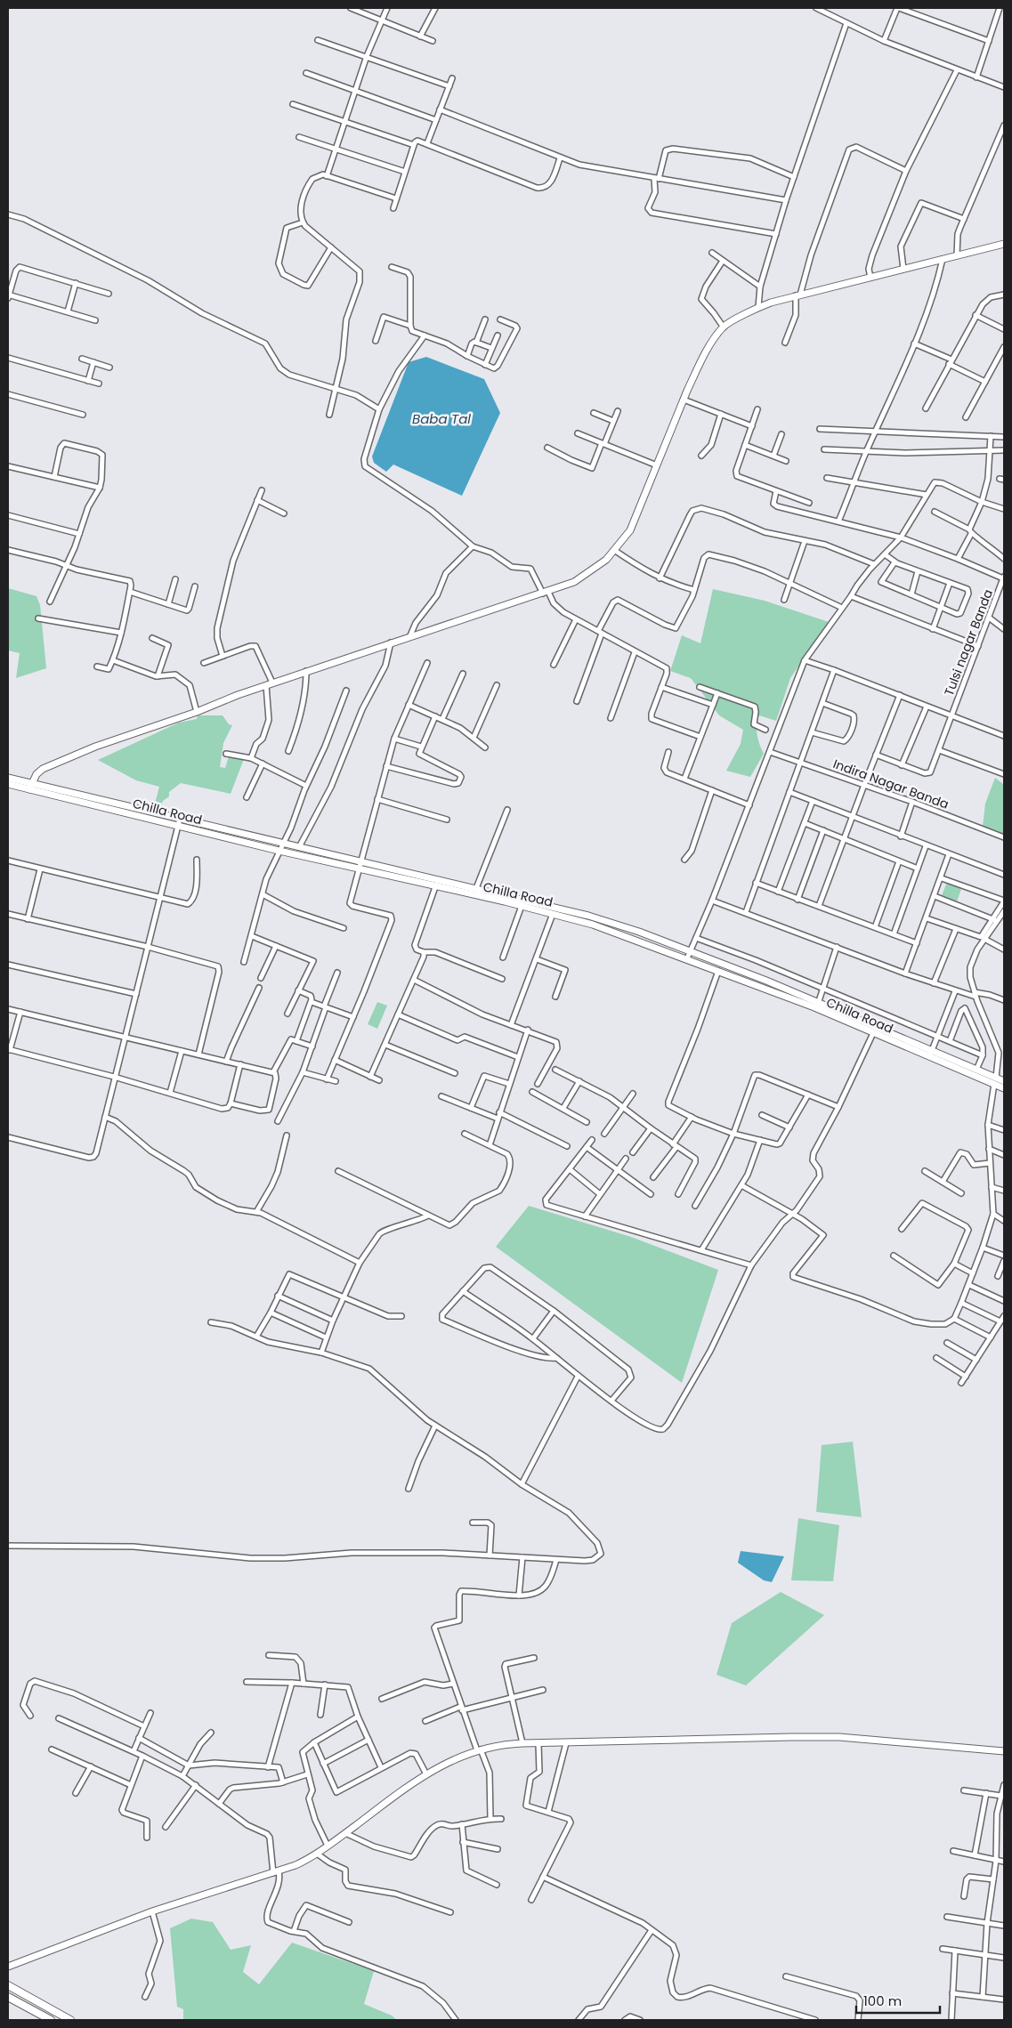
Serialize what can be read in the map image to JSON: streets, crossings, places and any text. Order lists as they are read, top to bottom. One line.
{"streets":{"main road":["Chilla Road"],"street":["Tulsi nagar Banda","Indira Nagar Banda"]},"water":["Baba Tal"],"scale_bar":"100 m"}
